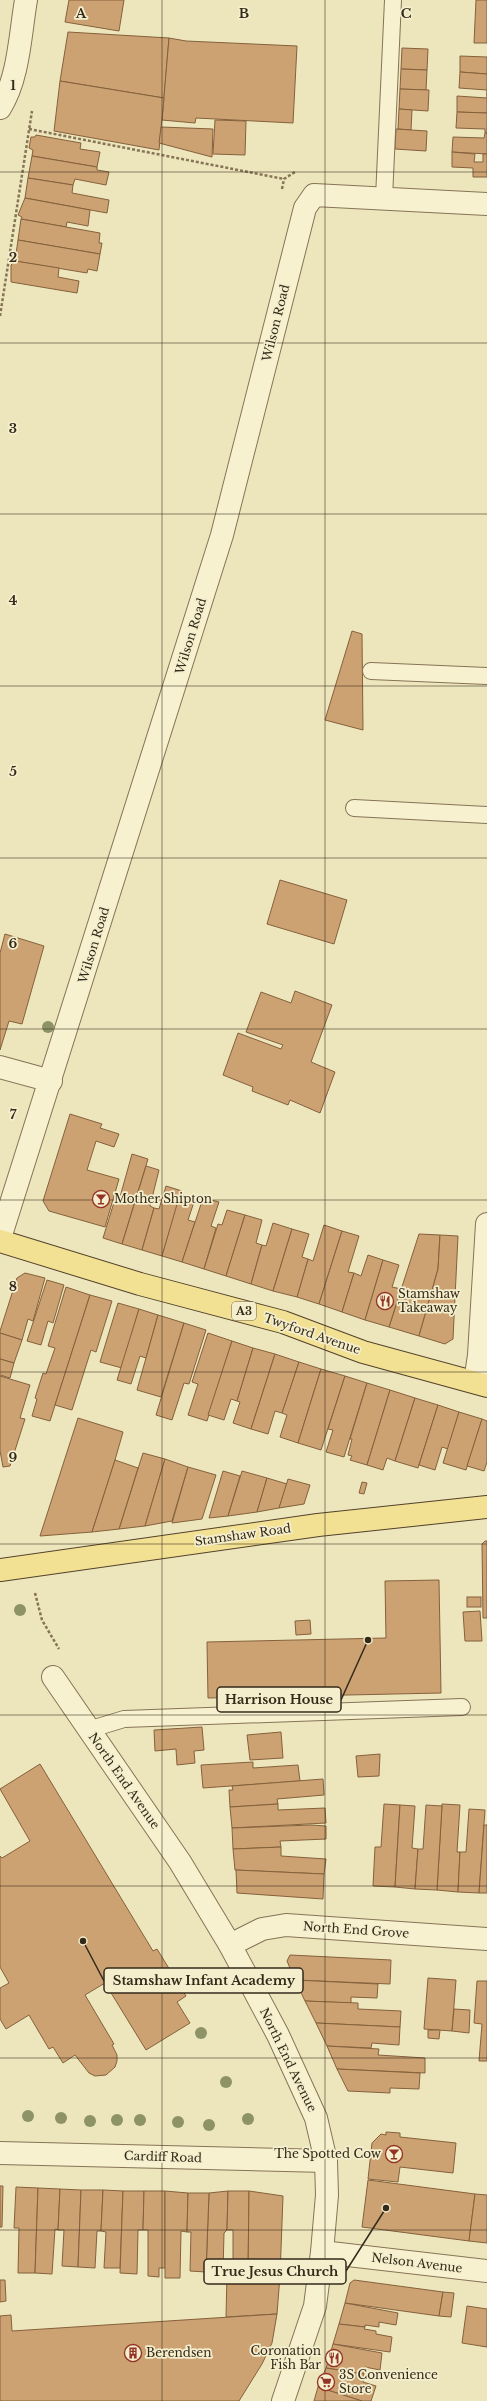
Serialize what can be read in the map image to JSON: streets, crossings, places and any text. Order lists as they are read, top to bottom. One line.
{"streets":{"main road":["A3","Twyford Avenue","Stamshaw Road"],"street":["Wilson Road","North End Avenue","North End Grove","Cardiff Road","Nelson Avenue"]},"crossings":[["Wilson Road","Twyford Avenue"],["North End Avenue","North End Grove"],["North End Avenue","Cardiff Road"],["North End Avenue","Nelson Avenue"]],"places":{"bar":["Mother Shipton","The Spotted Cow"],"restaurant":["Stamshaw Takeaway","Coronation Fish Bar"],"other":["Harrison House","Stamshaw Infant Academy","True Jesus Church"],"building":["Berendsen"],"supermarket":["3S Convenience Store"]},"grid":{"columns":["A","B","C"],"rows":["1","2","3","4","5","6","7","8","9"]}}
